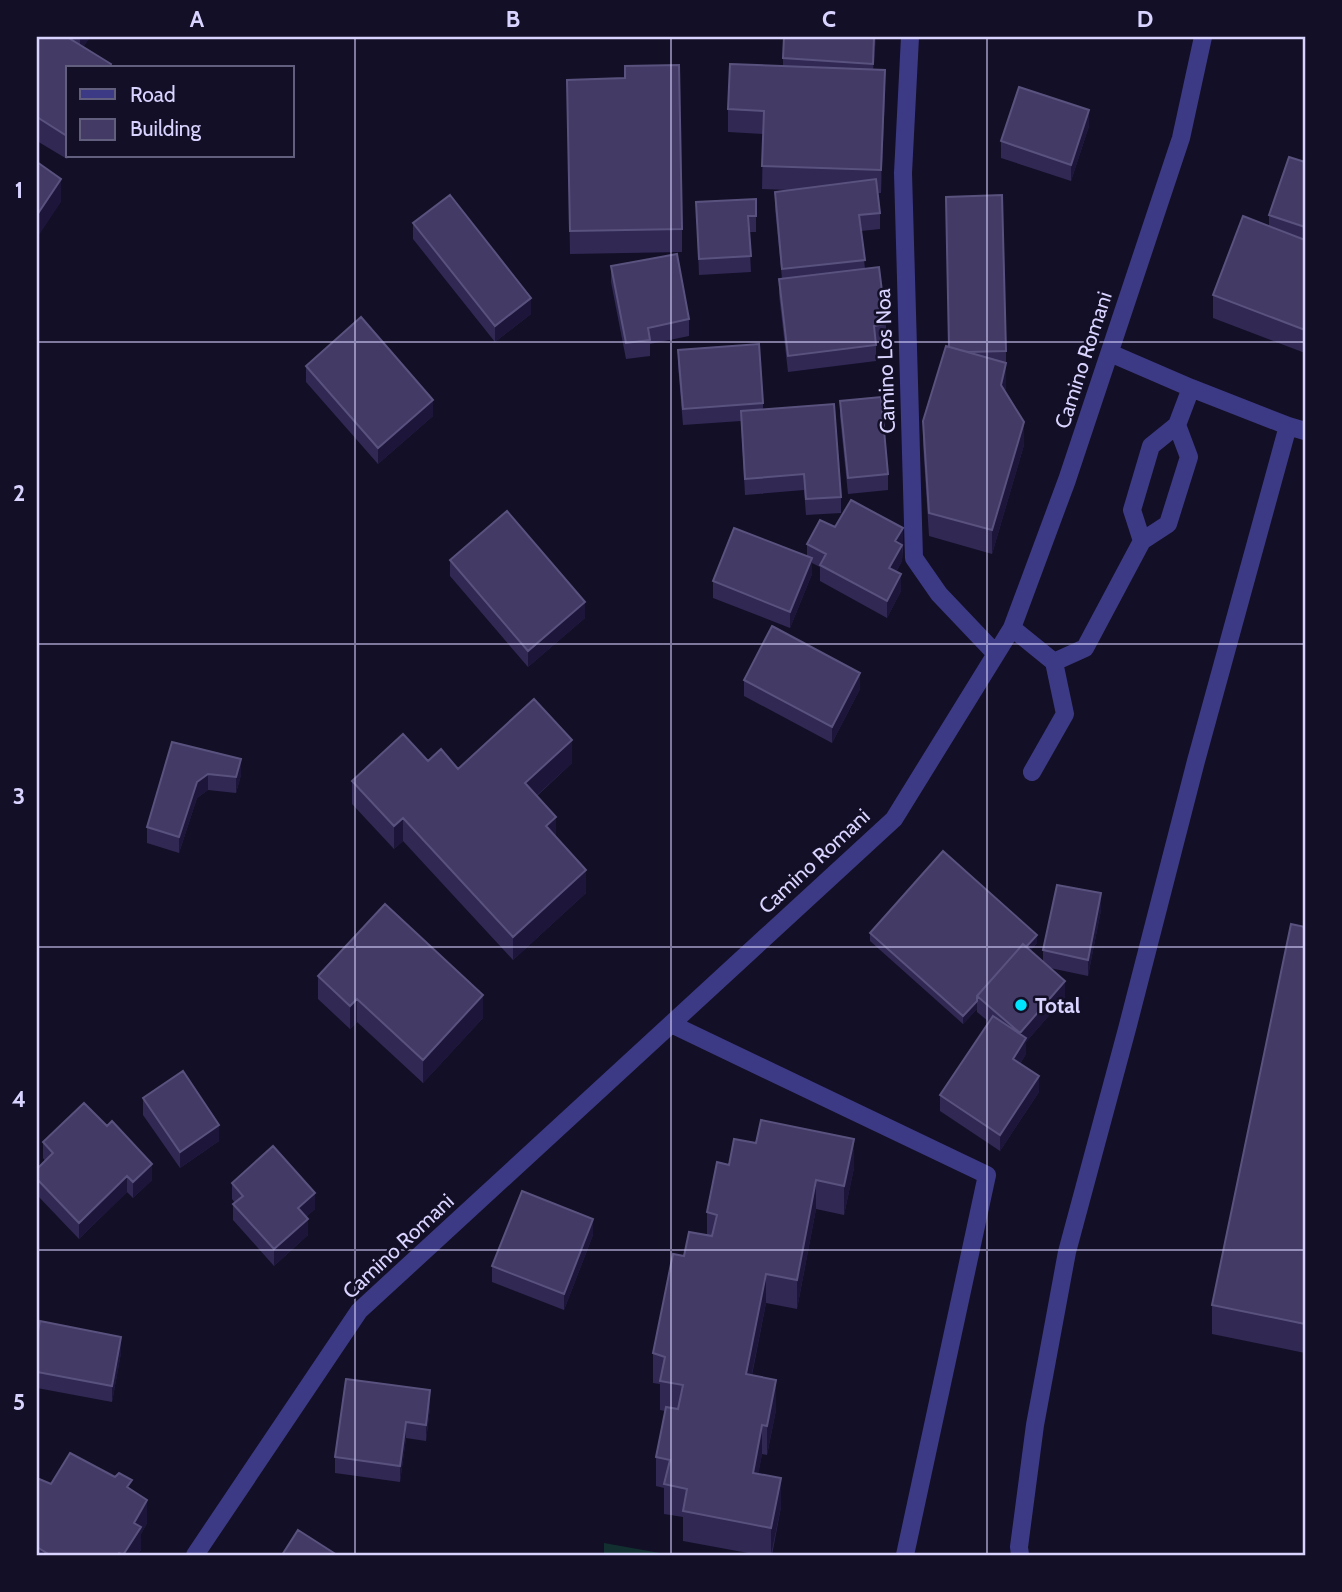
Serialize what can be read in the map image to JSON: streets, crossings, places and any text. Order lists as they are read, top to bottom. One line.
{"streets":{"street":["Camino Romani","Camino Los Noa"]},"crossings":[["Camino Romani","Camino Los Noa"]],"places":["Total"],"legend":["Road","Building"],"grid":{"columns":["A","B","C","D"],"rows":["1","2","3","4","5"]}}
